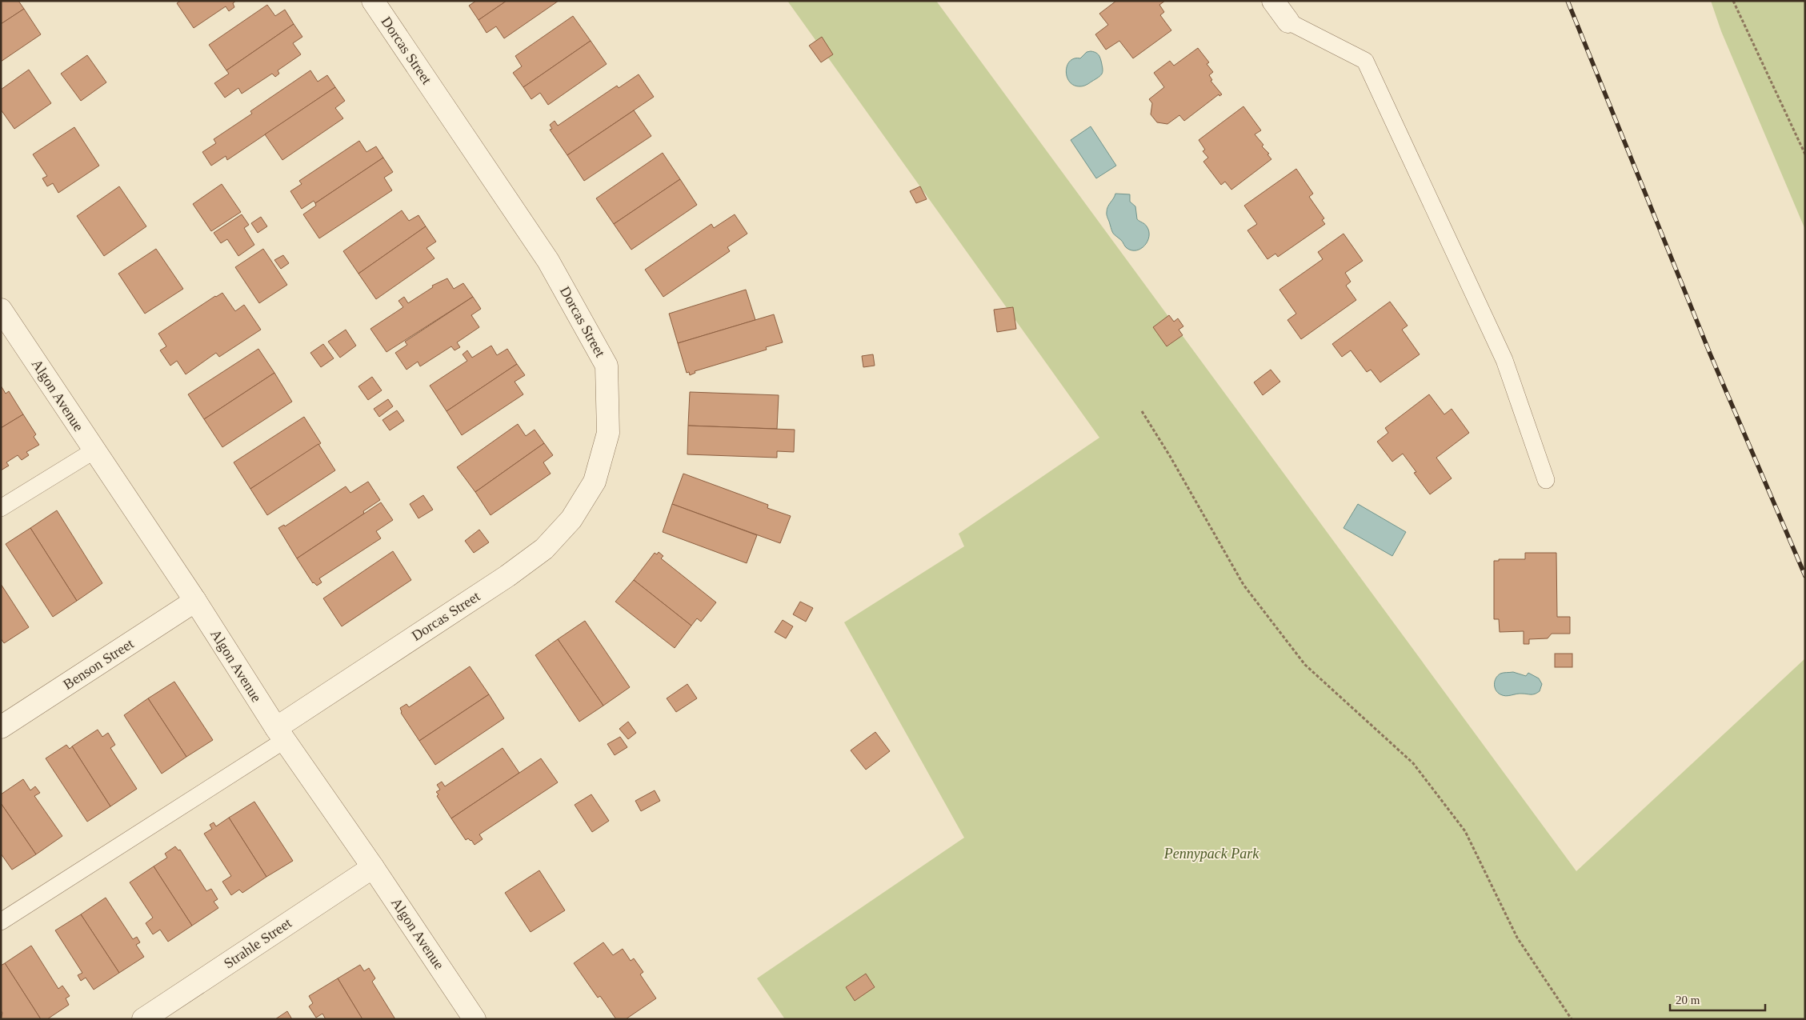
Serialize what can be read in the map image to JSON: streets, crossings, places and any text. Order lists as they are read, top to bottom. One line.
{"streets":{"street":["Dorcas Street","Algon Avenue","Benson Street","Strahle Street"]},"crossings":[["Dorcas Street","Algon Avenue"],["Algon Avenue","Benson Street"],["Algon Avenue","Strahle Street"]],"parks":["Pennypack Park"],"scale_bar":"20 m"}
